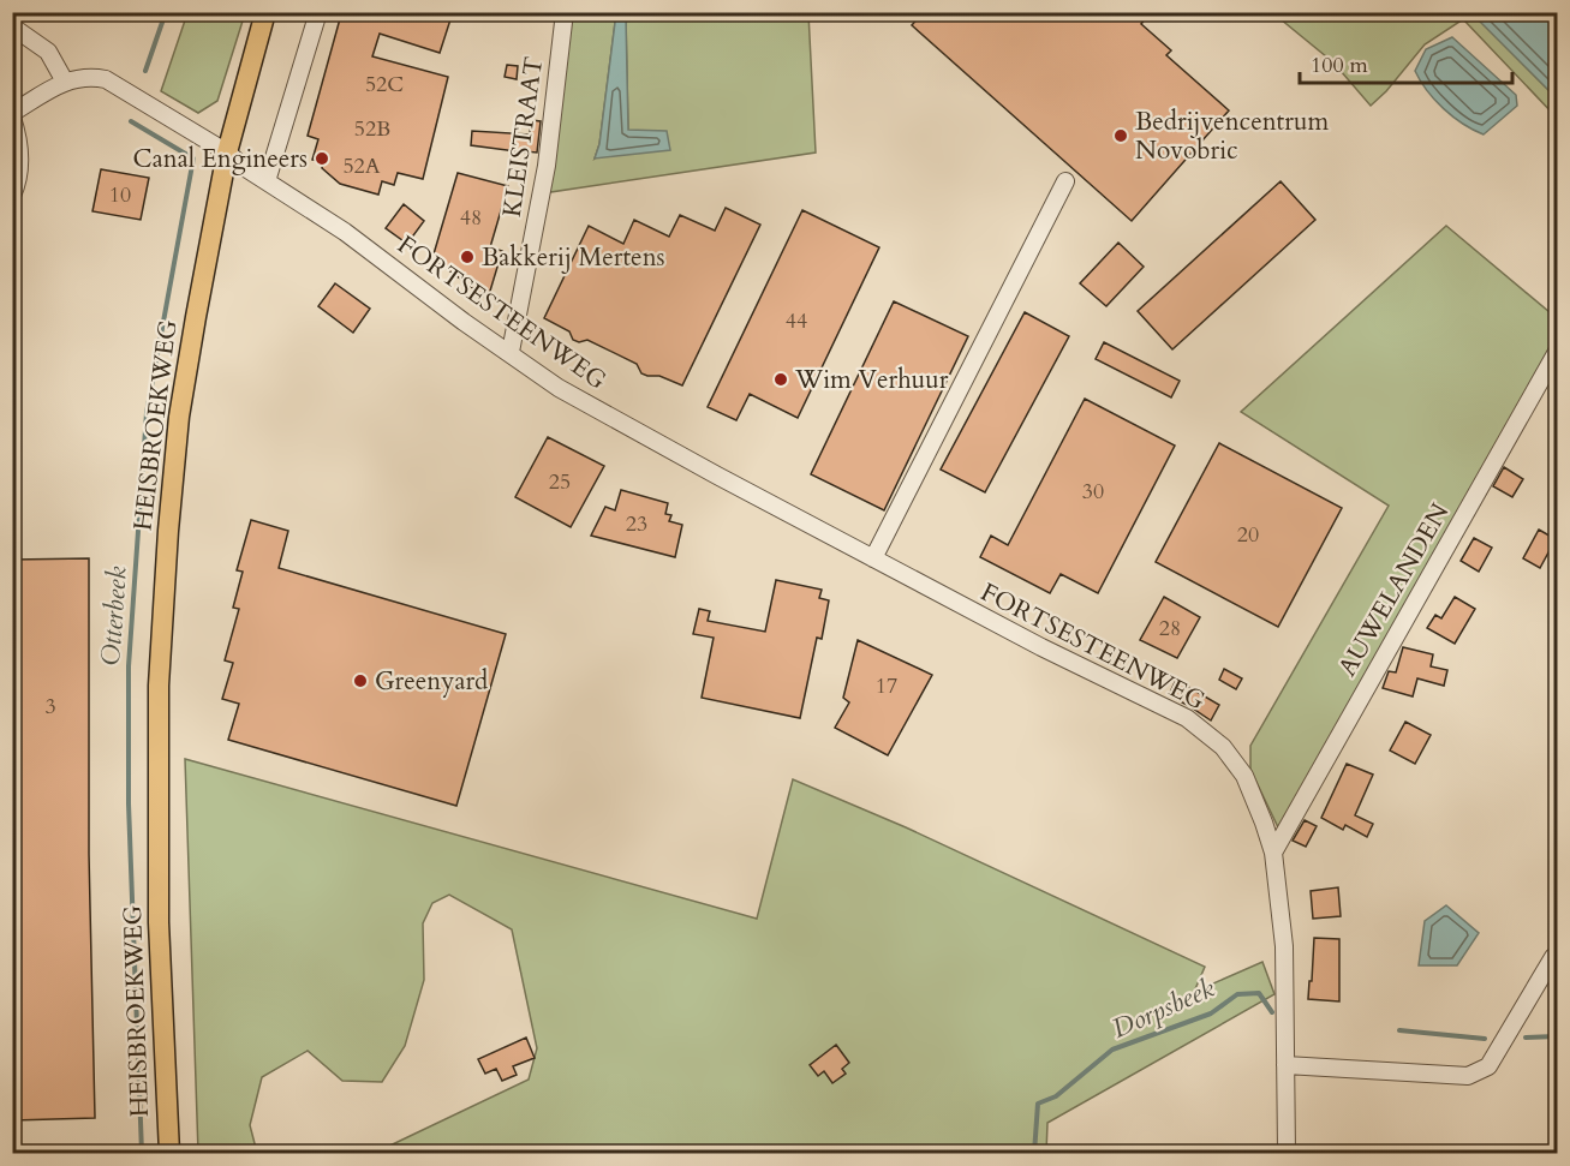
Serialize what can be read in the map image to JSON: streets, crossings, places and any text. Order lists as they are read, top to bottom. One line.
{"streets":{"main road":["HEISBROEKWEG"],"street":["KLEISTRAAT","FORTSESTEENWEG","AUWELANDEN"]},"crossings":[["KLEISTRAAT","FORTSESTEENWEG"],["FORTSESTEENWEG","HEISBROEKWEG"],["FORTSESTEENWEG","AUWELANDEN"]],"water":["Otterbeek","Dorpsbeek"],"places":["Bedrijvencentrum Novobric","Canal Engineers","Bakkerij Mertens","Wim Verhuur","Greenyard"],"house_numbers":["52C","52B","52A","10","48","44","25","30","23","20","28","17","3"],"scale_bar":"100 m"}
